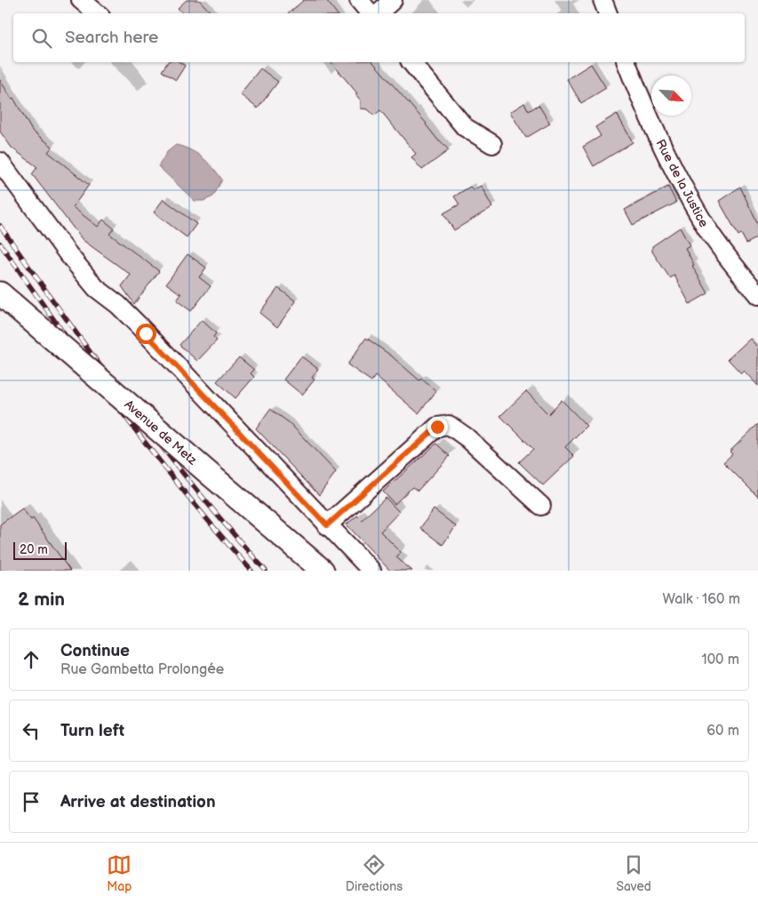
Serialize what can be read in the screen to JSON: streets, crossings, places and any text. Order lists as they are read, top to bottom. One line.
{"streets":{"main road":["Avenue de Metz"],"street":["Rue de la Justice"]},"scale_bar":"20 m","north":"bottom right","page":{"search":"Search here","scale":"20 m","heading":["2 min","Walk · 160 m"],"list":[["Continue","Rue Gambetta Prolongée","100 m"],["Turn left","60 m"],"Arrive at destination"],"nav":["Map","Directions","Saved"]}}
